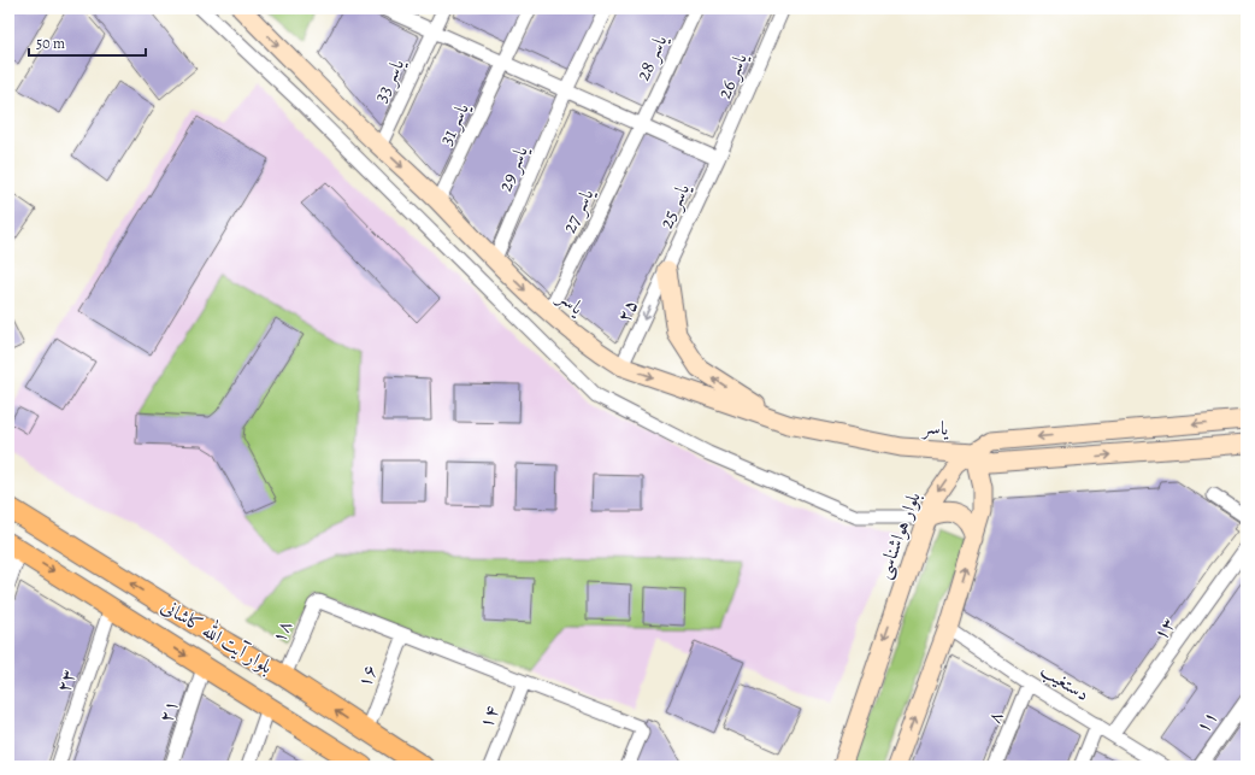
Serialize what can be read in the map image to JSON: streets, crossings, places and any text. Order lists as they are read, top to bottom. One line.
{"streets":{"main road":["یاسر","بلوار هواشناسی","بلوار آیت الله کاشانی"],"street":["یاسر 28","یاسر 26","یاسر 33","یاسر 31","یاسر 29","یاسر 25","یاسر 27","۲۵","۱۳","۱۸","۱۶","۲۳","دستغیب","۲۱","۱۴","۸","۱۱"]},"crossings":[["یاسر 28","یاسر 27"],["یاسر 26","یاسر 25"],["یاسر 33","یاسر"],["یاسر 31","یاسر"],["یاسر 29","یاسر"],["یاسر 25","۲۵"],["یاسر 27","یاسر"],["یاسر","۲۵"],["یاسر","بلوار هواشناسی"],["۱۳","دستغیب"],["۱۸","بلوار آیت الله کاشانی"],["۱۸","۱۶"],["بلوار آیت الله کاشانی","۱۶"],["بلوار آیت الله کاشانی","۲۳"],["بلوار آیت الله کاشانی","۲۱"],["دستغیب","۸"]],"one_way":["۲۵"],"scale_bar":"50 m"}
